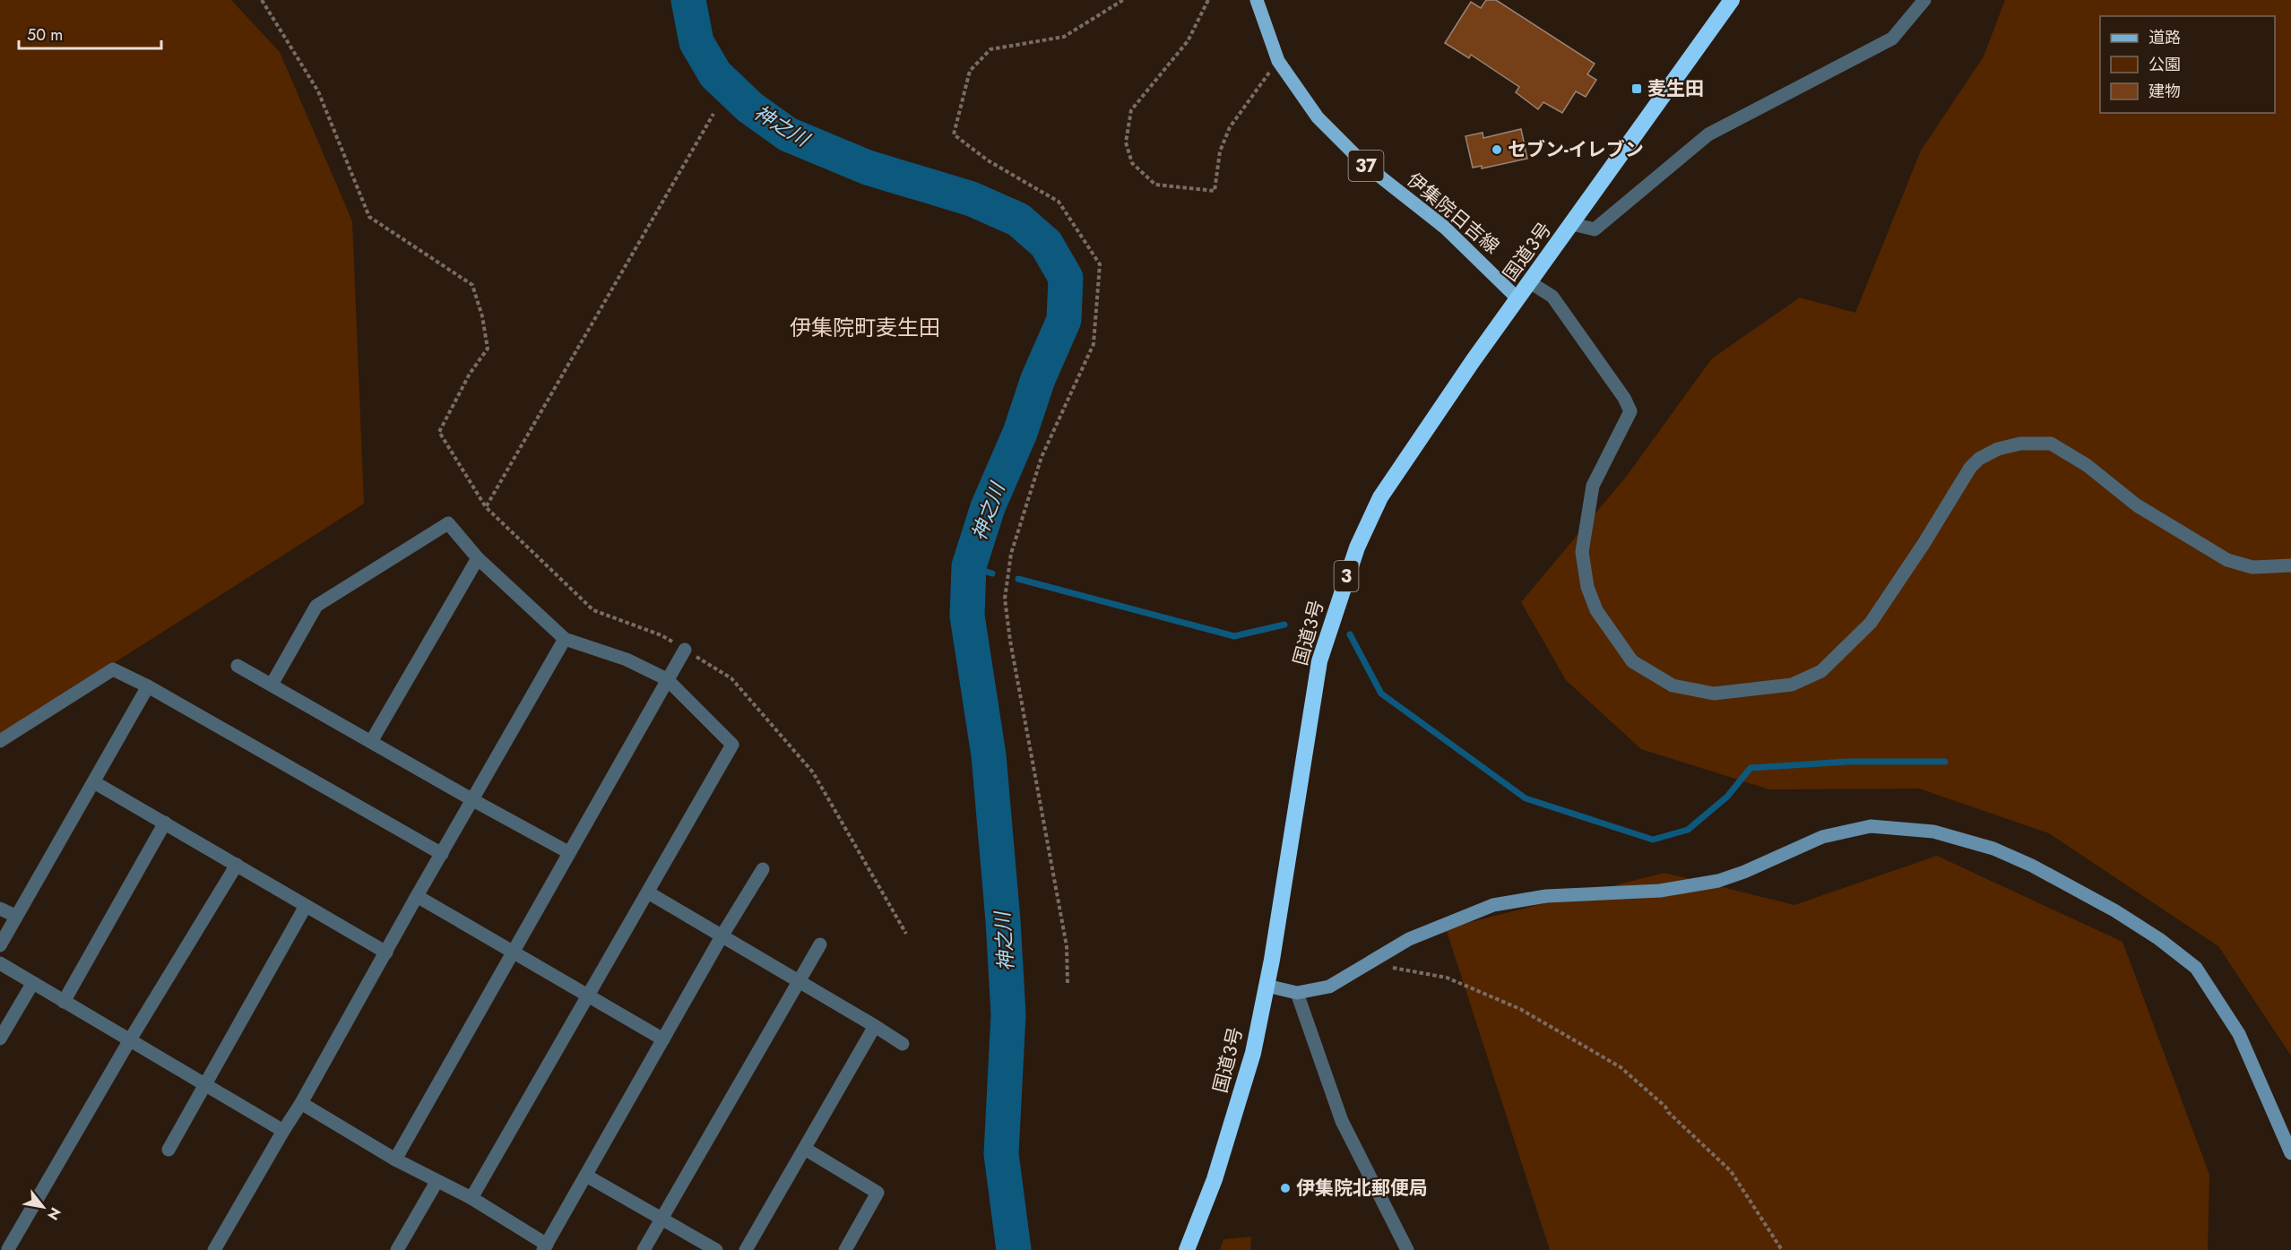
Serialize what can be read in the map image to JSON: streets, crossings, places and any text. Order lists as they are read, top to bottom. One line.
{"streets":{"highway":["国道3号","3"],"main road":["37","伊集院日吉線"]},"crossings":[["伊集院日吉線","国道3号"]],"districts":["伊集院町麦生田"],"water":["神之川"],"places":{"transit":["麦生田"],"other":["セブン-イレブン","伊集院北郵便局"]},"legend":["道路","公園","建物"],"scale_bar":"50 m","north":"bottom right"}
